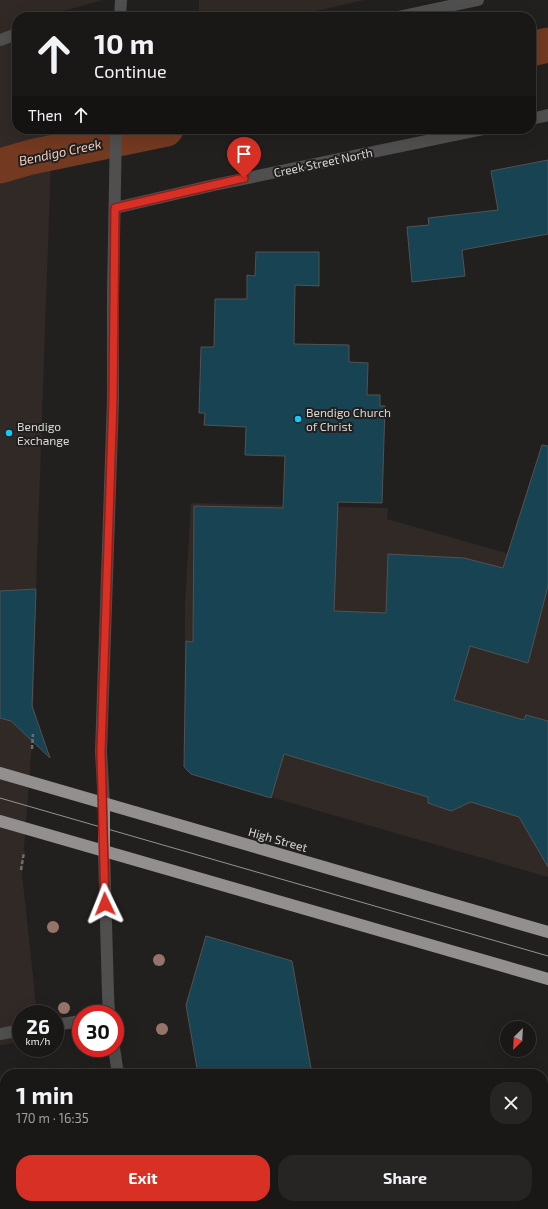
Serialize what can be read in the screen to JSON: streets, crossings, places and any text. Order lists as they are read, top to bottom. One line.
{"streets":{"highway":["High Street"],"street":["Creek Street North"]},"water":["Bendigo Creek"],"places":["Bendigo Church of Christ","Bendigo Exchange"],"north":"bottom left","page":{"turn":["10 m","Continue"],"then":"Then","speed":"26 km/h","limit":"30","heading":["1 min","170 m · 16:35"],"buttons":["Exit","Share"]}}
